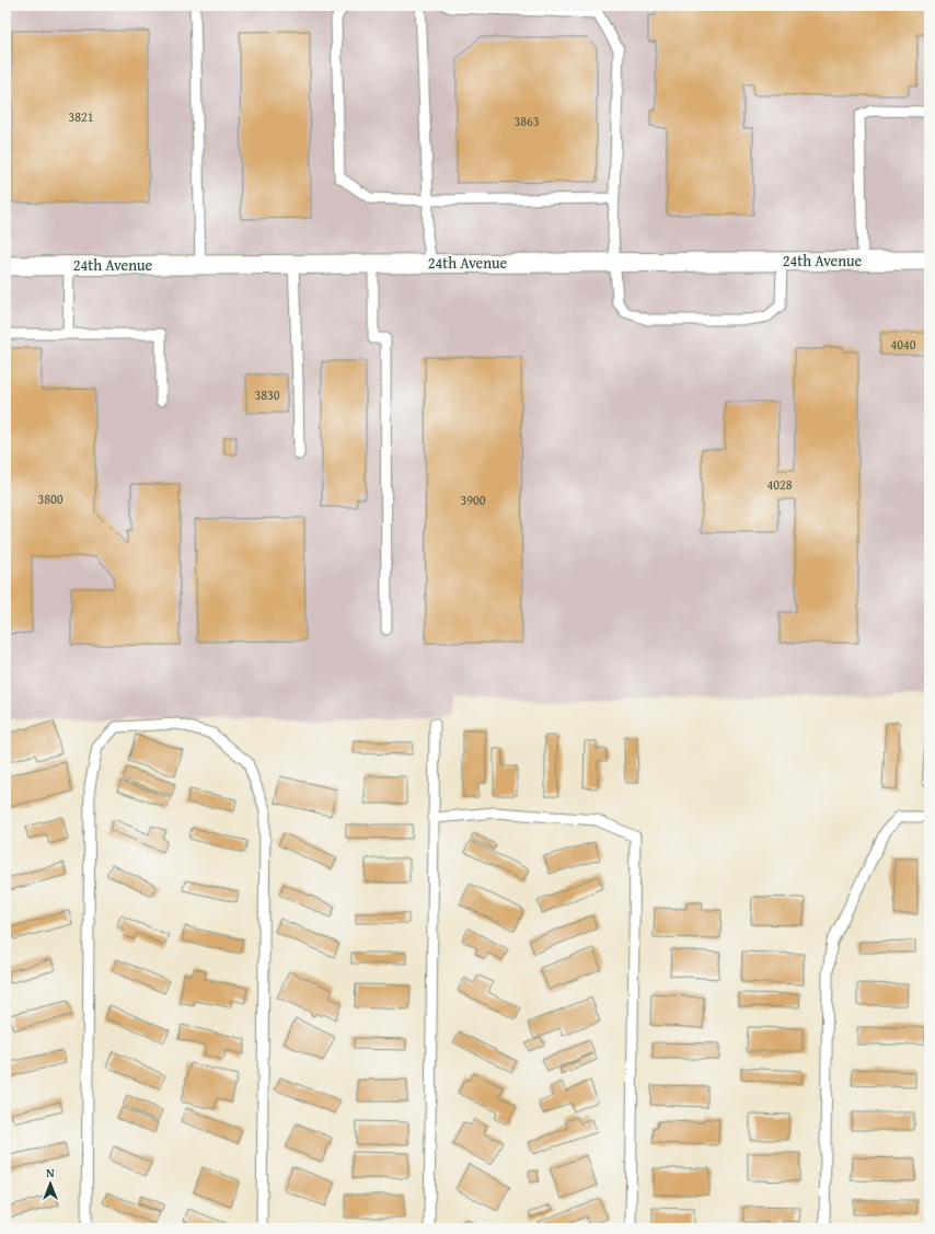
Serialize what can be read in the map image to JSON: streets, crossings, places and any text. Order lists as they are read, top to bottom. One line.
{"streets":{"street":["24th Avenue"]},"house_numbers":["3821","3863","4040","3830","4028","3800","3900"],"north":"top"}
